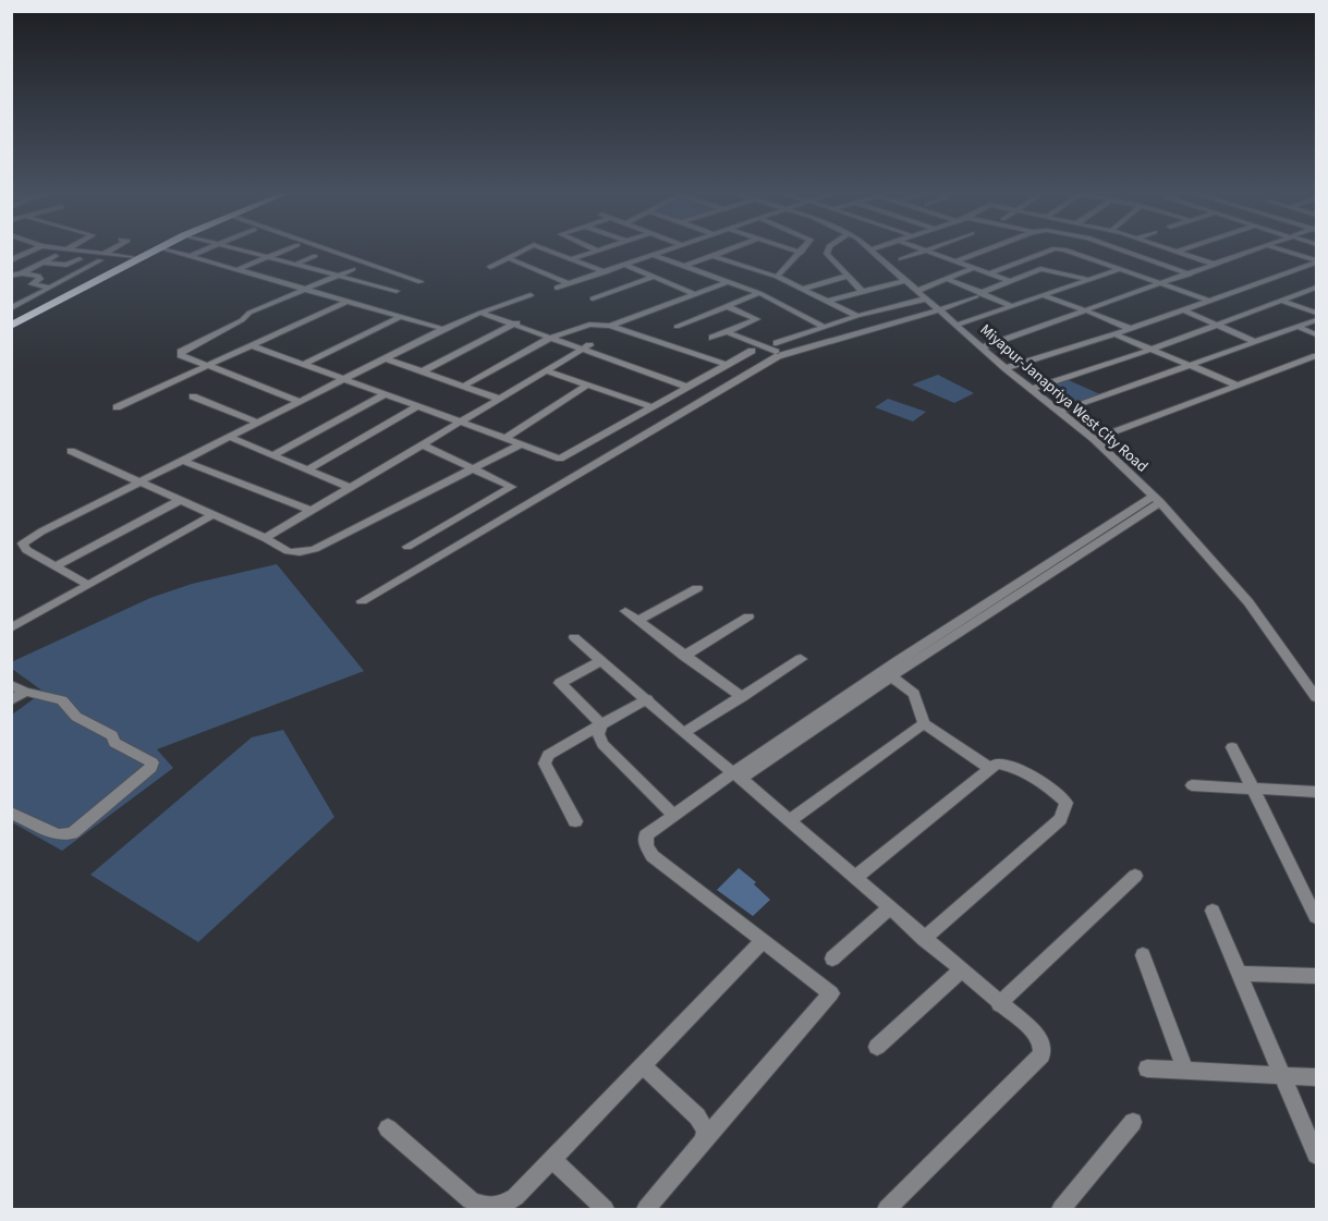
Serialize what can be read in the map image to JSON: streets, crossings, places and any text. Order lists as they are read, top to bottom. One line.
{"streets":{"street":["Miyapur-Janapriya West City Road"]}}
